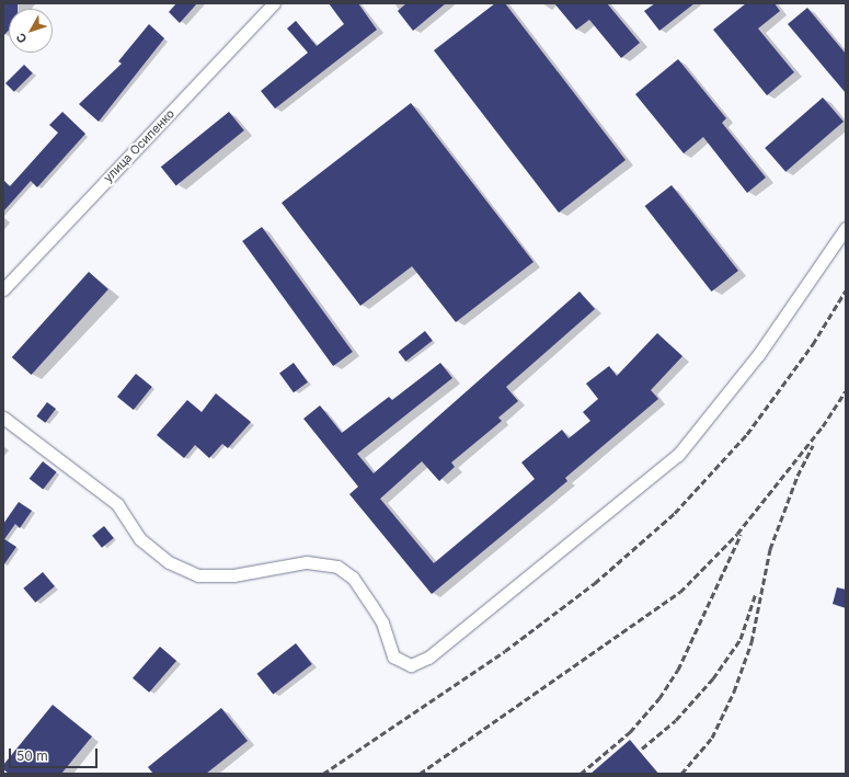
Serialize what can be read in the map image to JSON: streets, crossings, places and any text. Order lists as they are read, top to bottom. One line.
{"streets":{"street":["улица Осипенко"]},"scale_bar":"50 m","north":"bottom left"}
